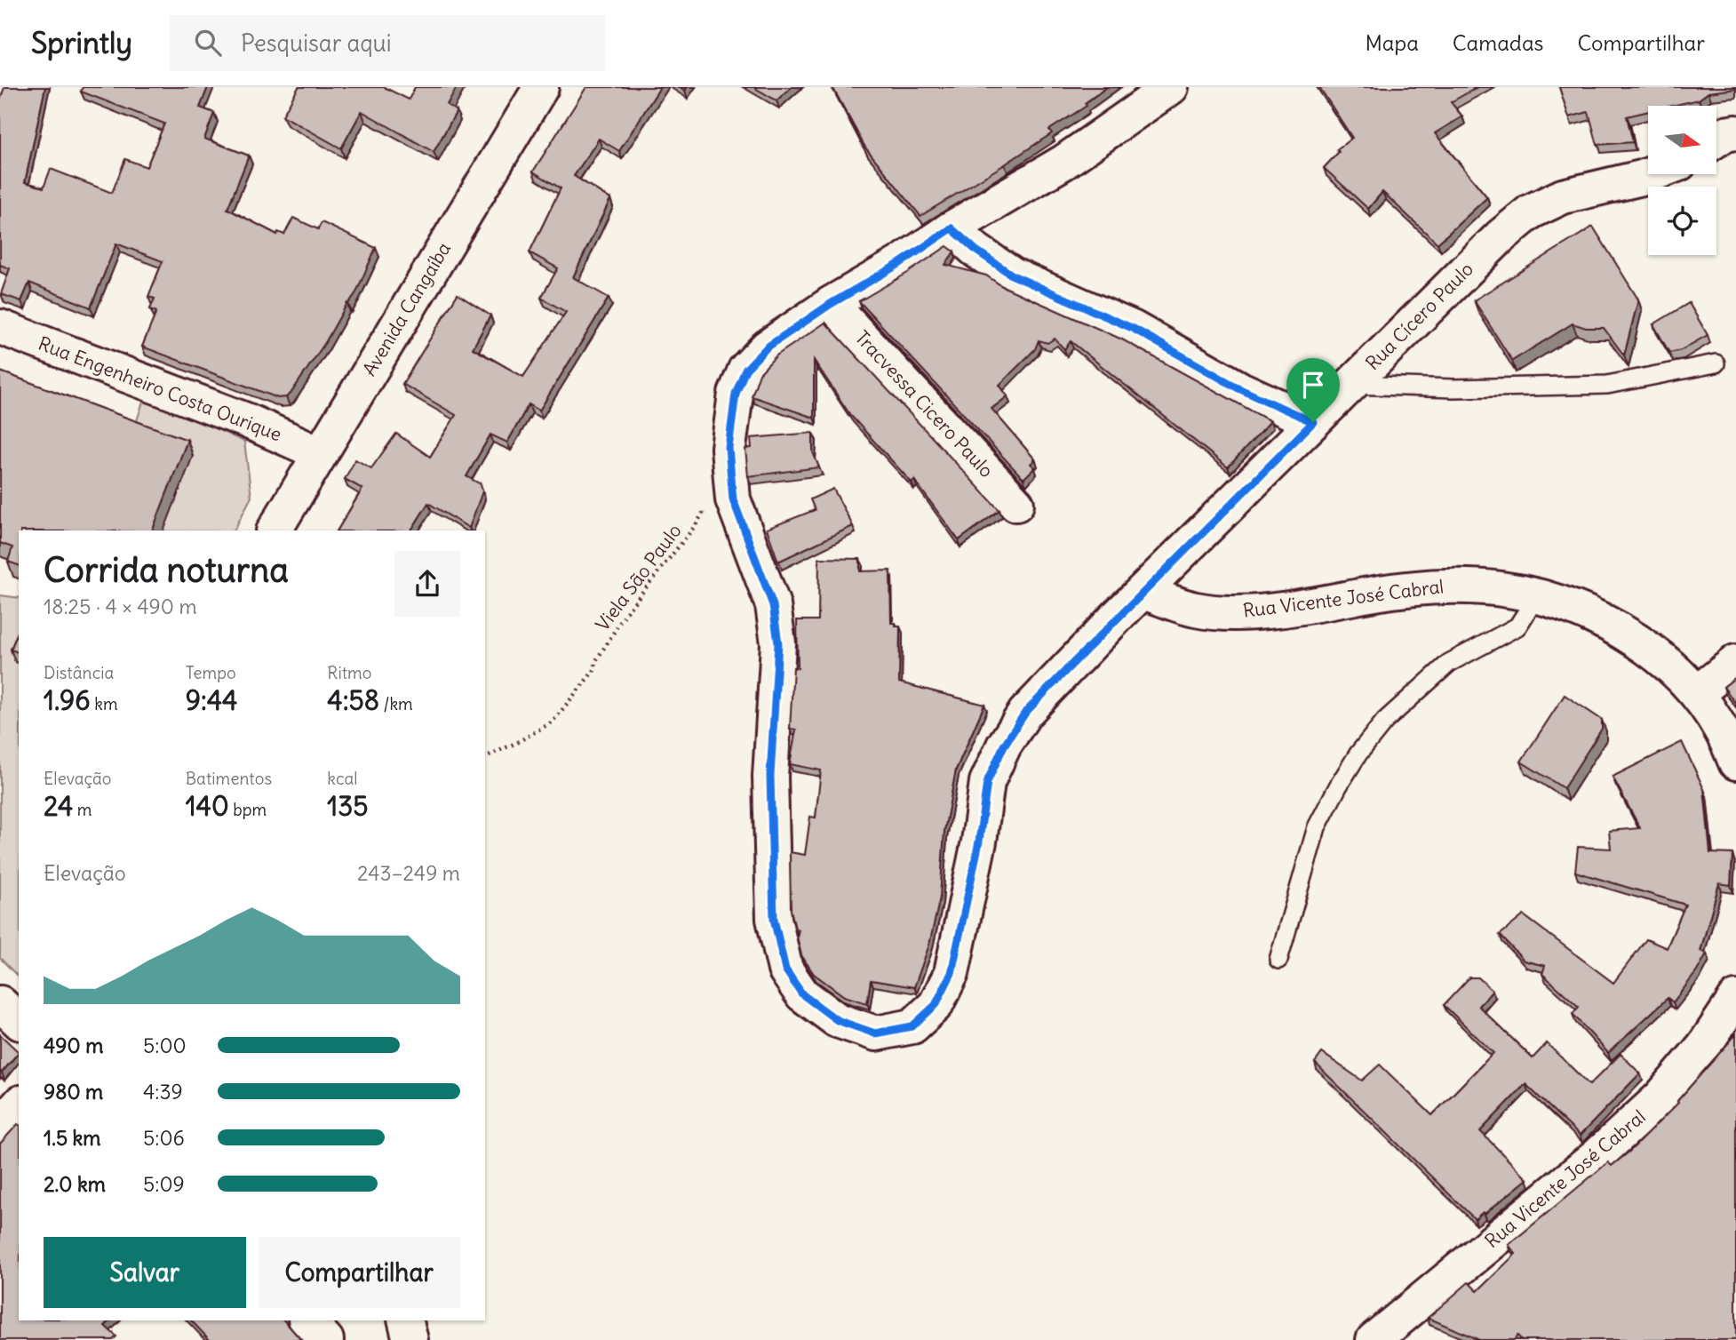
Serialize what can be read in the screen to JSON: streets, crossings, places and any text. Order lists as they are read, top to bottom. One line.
{"streets":{"street":["Avenida Cangaíba","Rua Cícero Paulo","Rua Engenheiro Costa Ourique","Tracvessa Cicero Paulo","Rua Vicente José Cabral"],"path":["Viela São Paulo"]},"crossings":[["Avenida Cangaíba","Rua Engenheiro Costa Ourique"],["Rua Cícero Paulo","Tracvessa Cicero Paulo"],["Rua Cícero Paulo","Viela São Paulo"],["Rua Cícero Paulo","Rua Vicente José Cabral"]],"north":"right","page":{"header":"Sprintly","search":"Pesquisar aqui","nav":["Mapa","Camadas","Compartilhar"],"heading":["Corrida noturna","18:25 · 4 × 490 m"],"stats":[["Distância","1.96 km"],["Tempo","9:44"],["Ritmo","4:58 /km"],["Elevação","24 m"],["Batimentos","140 bpm"],["kcal","135"]],"chart":["Elevação","243–249 m"],"list":[{"name":"490 m","note":"5:00"},{"name":"980 m","note":"4:39"},{"name":"1.5 km","note":"5:06"},{"name":"2.0 km","note":"5:09"}],"buttons":["Salvar","Compartilhar"]}}
